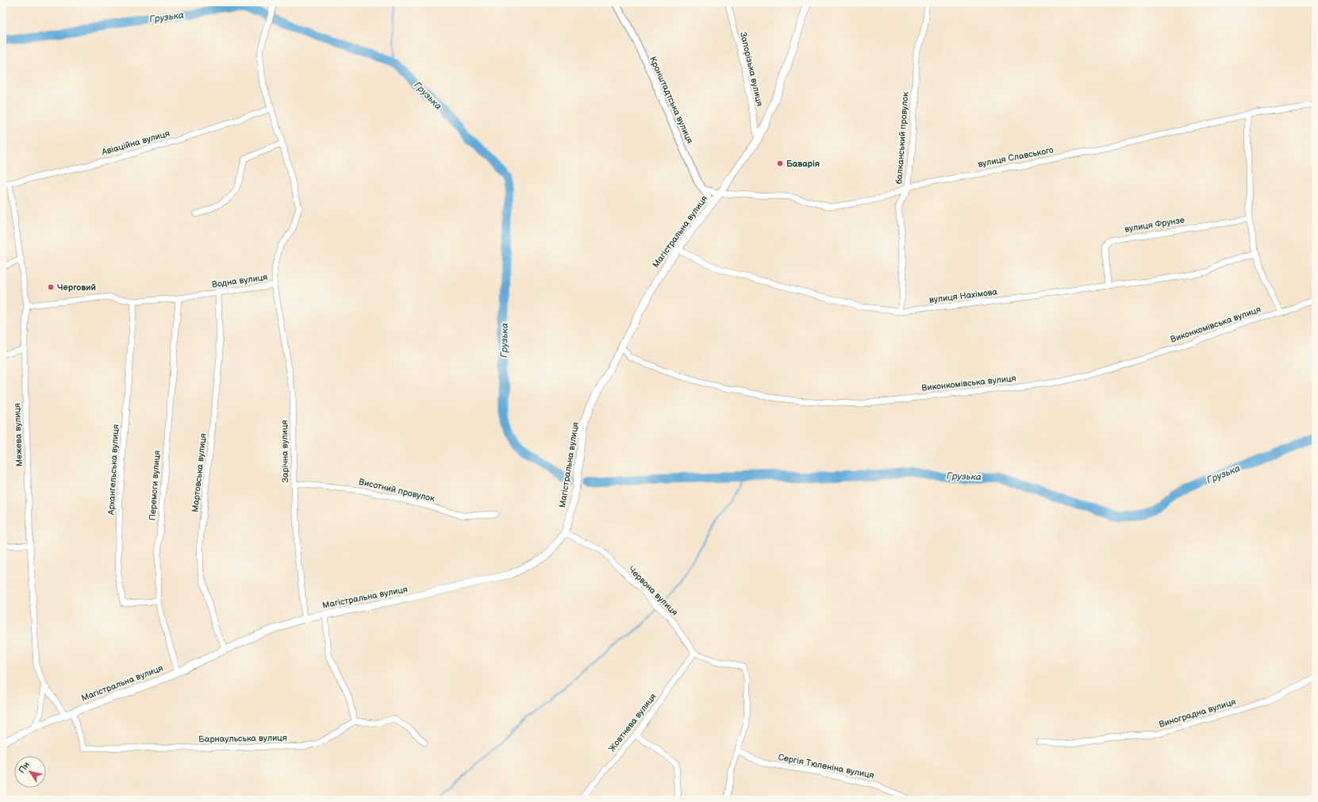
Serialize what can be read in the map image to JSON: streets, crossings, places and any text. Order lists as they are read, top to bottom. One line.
{"streets":{"main road":["Магістральна вулиця"],"street":["Запорізька вулиця","Кронштадтська вулиця","балканський провулок","Авіаційна вулиця","вулиця Славського","вулиця Фрунзе","Водна вулиця","вулиця Нахімова","Виконкомівська вулиця","Межева вулиця","Зарічна вулиця","Архангельська вулиця","Мартовська вулиця","Перемоги вулиця","Висотний провулок","Червона вулиця","Виноградна вулиця","Жовтнева вулиця","Барнаульська вулиця","Сергія Тюленіна вулиця"]},"crossings":[["Запорізька вулиця","Магістральна вулиця"],["Кронштадтська вулиця","Магістральна вулиця"],["балканський провулок","вулиця Славського"],["балканський провулок","вулиця Нахімова"],["Авіаційна вулиця","Водна вулиця"],["Авіаційна вулиця","Межева вулиця"],["вулиця Славського","Магістральна вулиця"],["вулиця Фрунзе","вулиця Нахімова"],["Магістральна вулиця","вулиця Нахімова"],["Магістральна вулиця","Виконкомівська вулиця"],["Магістральна вулиця","Межева вулиця"],["Магістральна вулиця","Зарічна вулиця"],["Магістральна вулиця","Мартовська вулиця"],["Магістральна вулиця","Перемоги вулиця"],["Магістральна вулиця","Червона вулиця"],["Магістральна вулиця","Барнаульська вулиця"],["Водна вулиця","Межева вулиця"],["Водна вулиця","Зарічна вулиця"],["Водна вулиця","Архангельська вулиця"],["Водна вулиця","Мартовська вулиця"],["Водна вулиця","Перемоги вулиця"],["Межева вулиця","Барнаульська вулиця"],["Зарічна вулиця","Висотний провулок"],["Архангельська вулиця","Перемоги вулиця"],["Червона вулиця","Жовтнева вулиця"]],"water":["Грузька"],"places":["Баварія","Черговий"],"north":"top left"}
